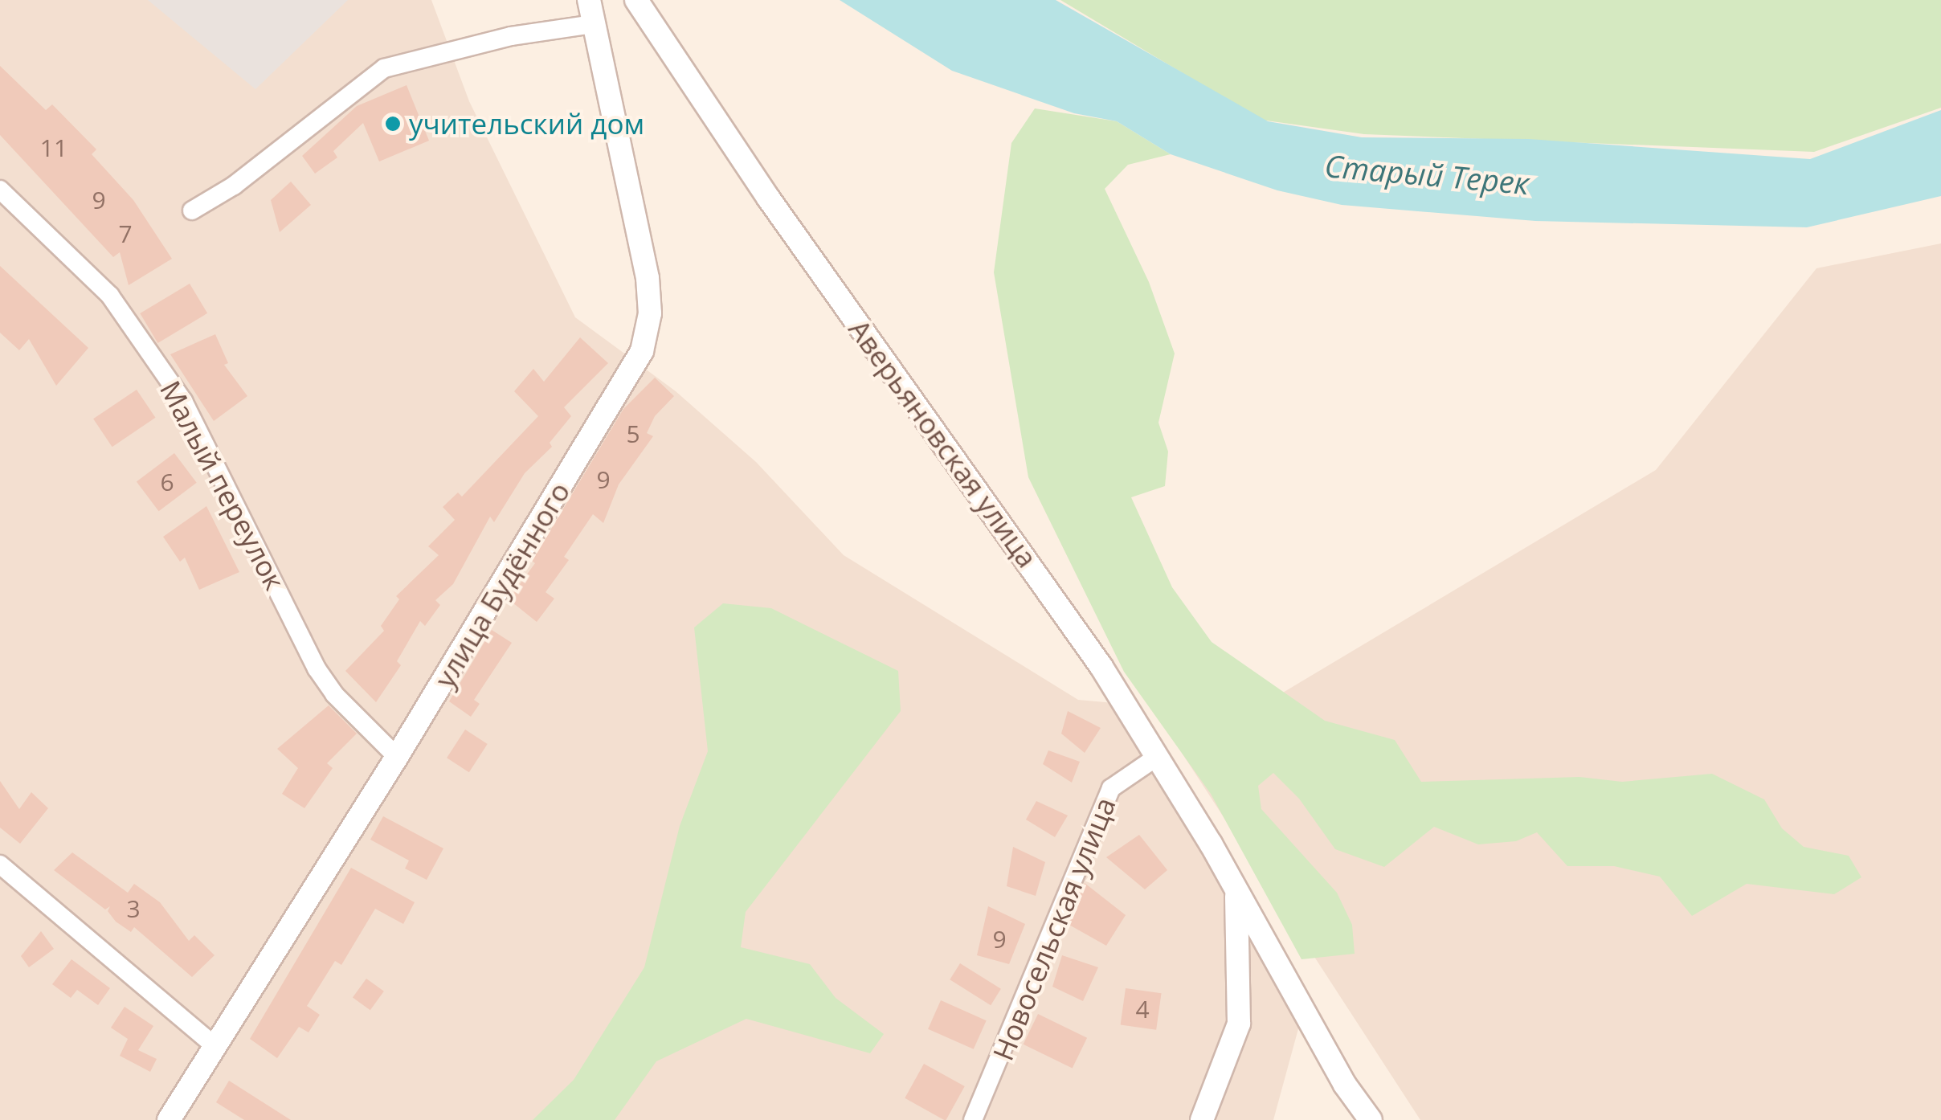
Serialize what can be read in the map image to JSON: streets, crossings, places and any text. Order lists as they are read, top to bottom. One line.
{"streets":{"street":["Аверьяновская улица","Малый переулок","улица Будённого","Новосельская улица"]},"crossings":[["Аверьяновская улица","Новосельская улица"],["Малый переулок","улица Будённого"]],"water":["Старый Терек"],"places":["учительский дом"],"house_numbers":["11","9","7","5","9","6","3","9","4"]}
